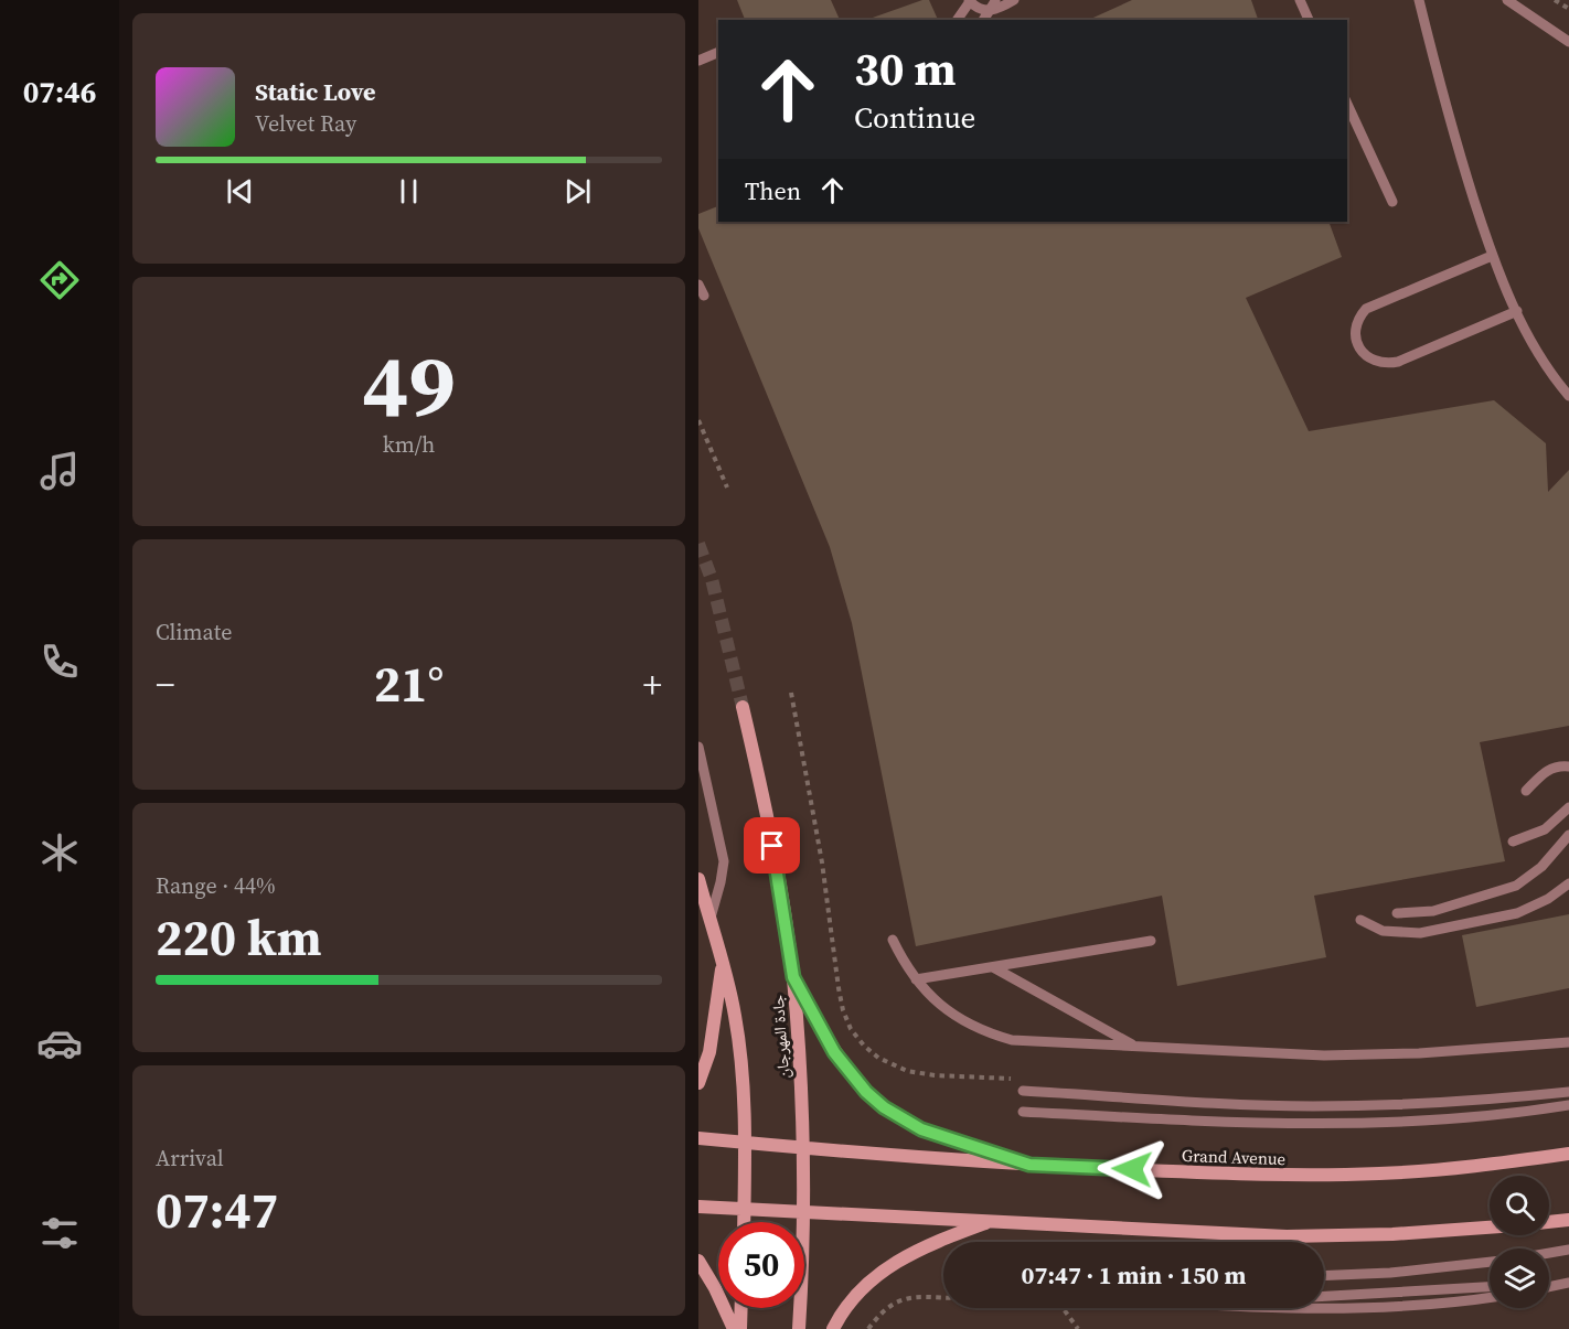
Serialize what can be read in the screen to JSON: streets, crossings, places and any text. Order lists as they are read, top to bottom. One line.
{"streets":{"main road":["جادة المهرجان","Grand Avenue"]},"crossings":[["جادة المهرجان","Grand Avenue"]],"page":{"tabs":"07:46","turn":["30 m","Continue"],"song":["Static Love","Velvet Ray"],"then":"Then","tile":[["49","km/h"],"Climate",["Range · 44%","220 km"],["Arrival","07:47"]],"heat":["−","21°","+"],"limit":"50","trip":"07:47 · 1 min · 150 m"}}
